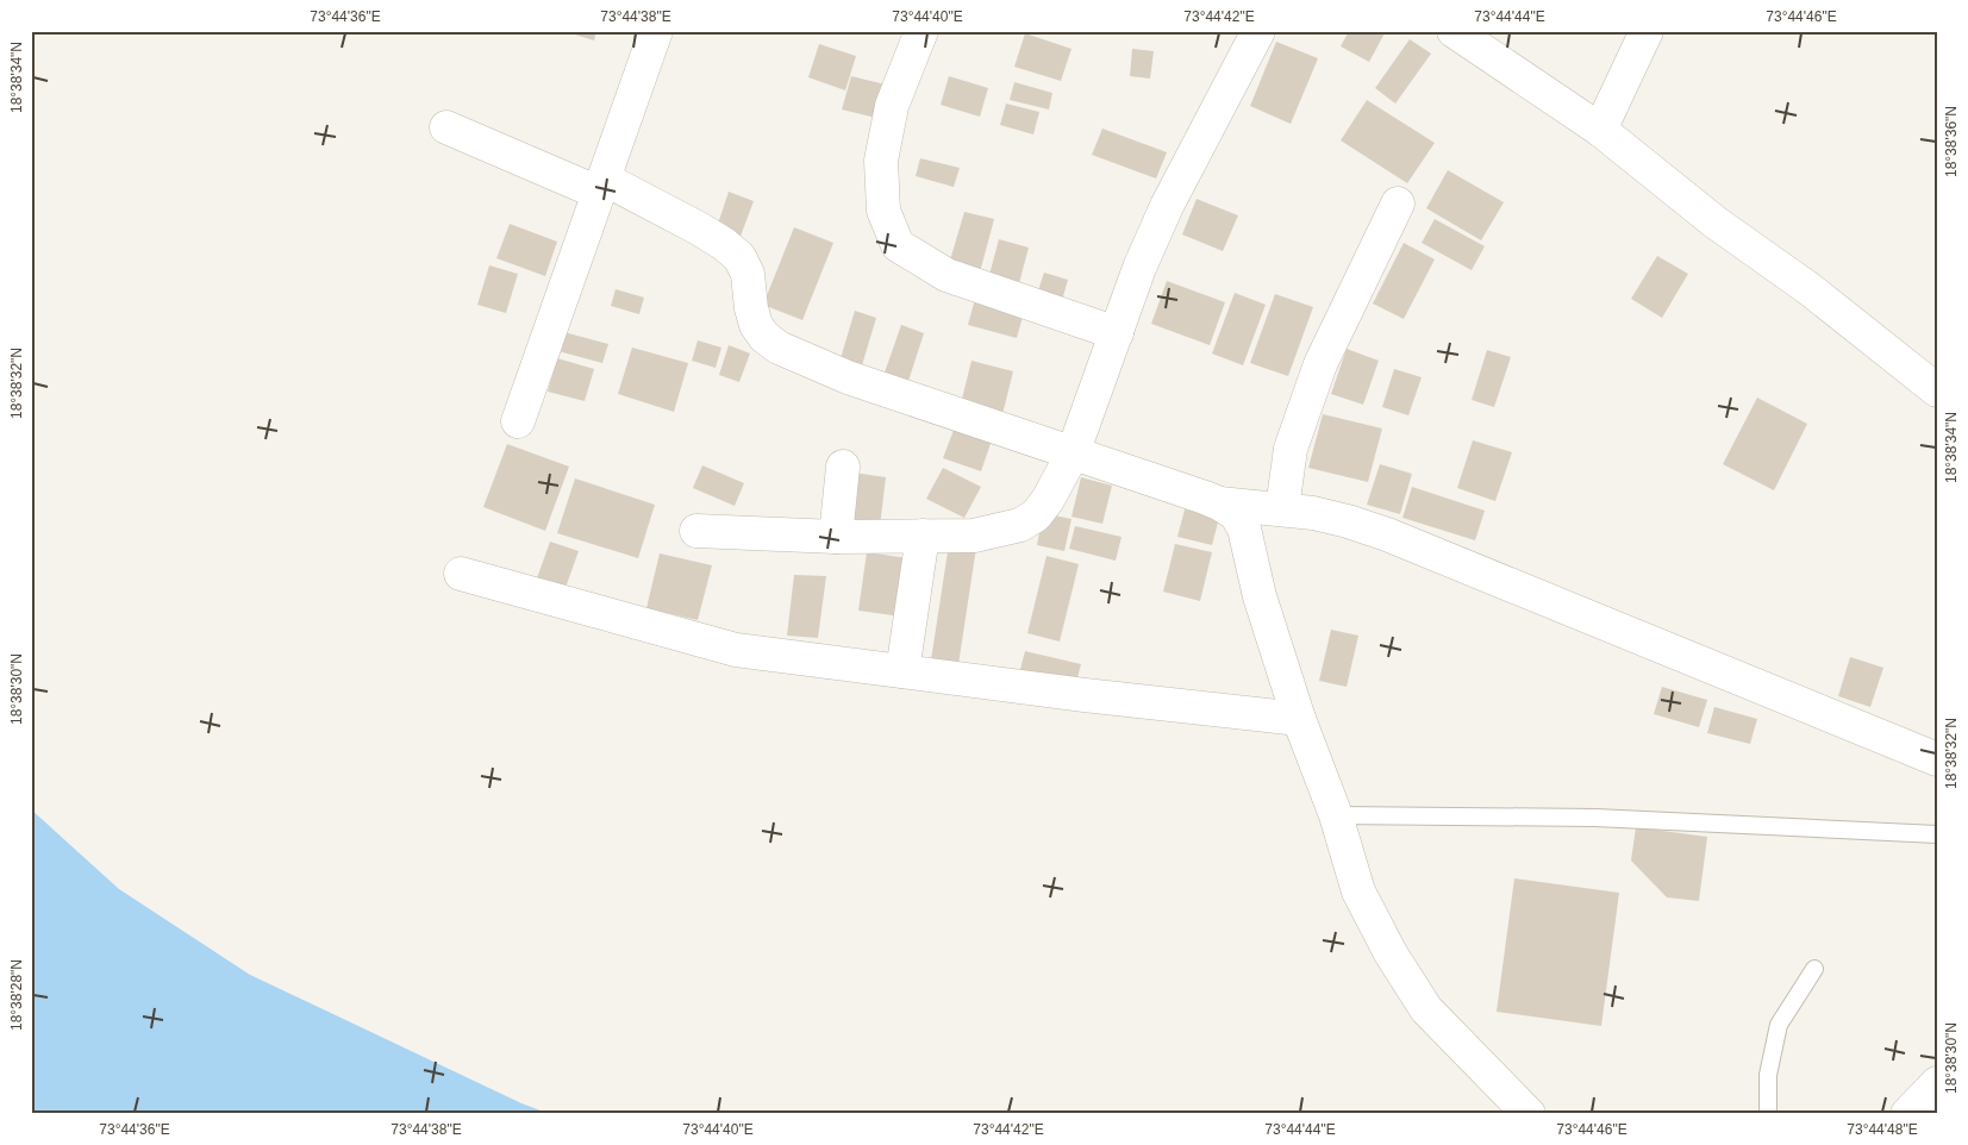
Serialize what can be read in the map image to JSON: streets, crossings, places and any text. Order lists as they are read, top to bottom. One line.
{"coordinates":["73°44'36\"E","73°44'38\"E","73°44'40\"E","73°44'42\"E","73°44'44\"E","73°44'46\"E","18°38'34\"N","18°38'36\"N","18°38'32\"N","18°38'30\"N","18°38'28\"N","73°44'48\"E"]}
